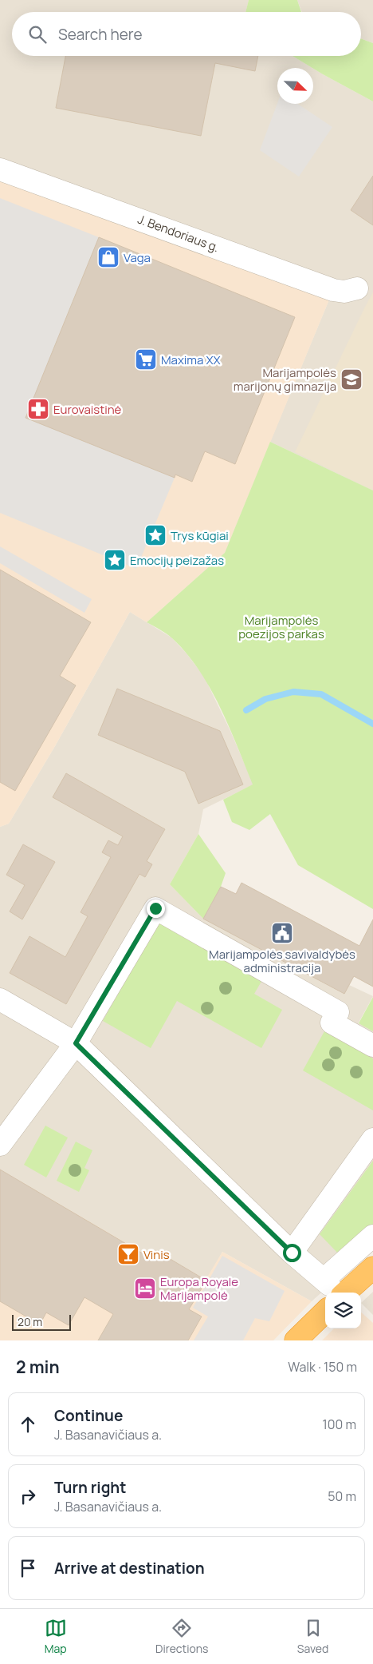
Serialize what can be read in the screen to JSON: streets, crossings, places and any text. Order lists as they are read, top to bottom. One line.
{"streets":{"street":["J. Bendoriaus g."]},"parks":["Marijampolės poezijos parkas"],"places":{"shop":["Vaga"],"supermarket":["Maxima XX"],"school or university":["Marijampolės marijonų gimnazija"],"pharmacy":["Eurovaistinė"],"place":["Trys kūgiai","Emocijų peizažas"],"public building":["Marijampolės savivaldybės administracija"],"bar":["Vinis"],"hotel":["Europa Royale Marijampolė"]},"scale_bar":"20 m","north":"bottom right","page":{"search":"Search here","scale":"20 m","heading":["2 min","Walk · 150 m"],"list":[["Continue","J. Basanavičiaus a.","100 m"],["Turn right","J. Basanavičiaus a.","50 m"],"Arrive at destination"],"nav":["Map","Directions","Saved"]}}
